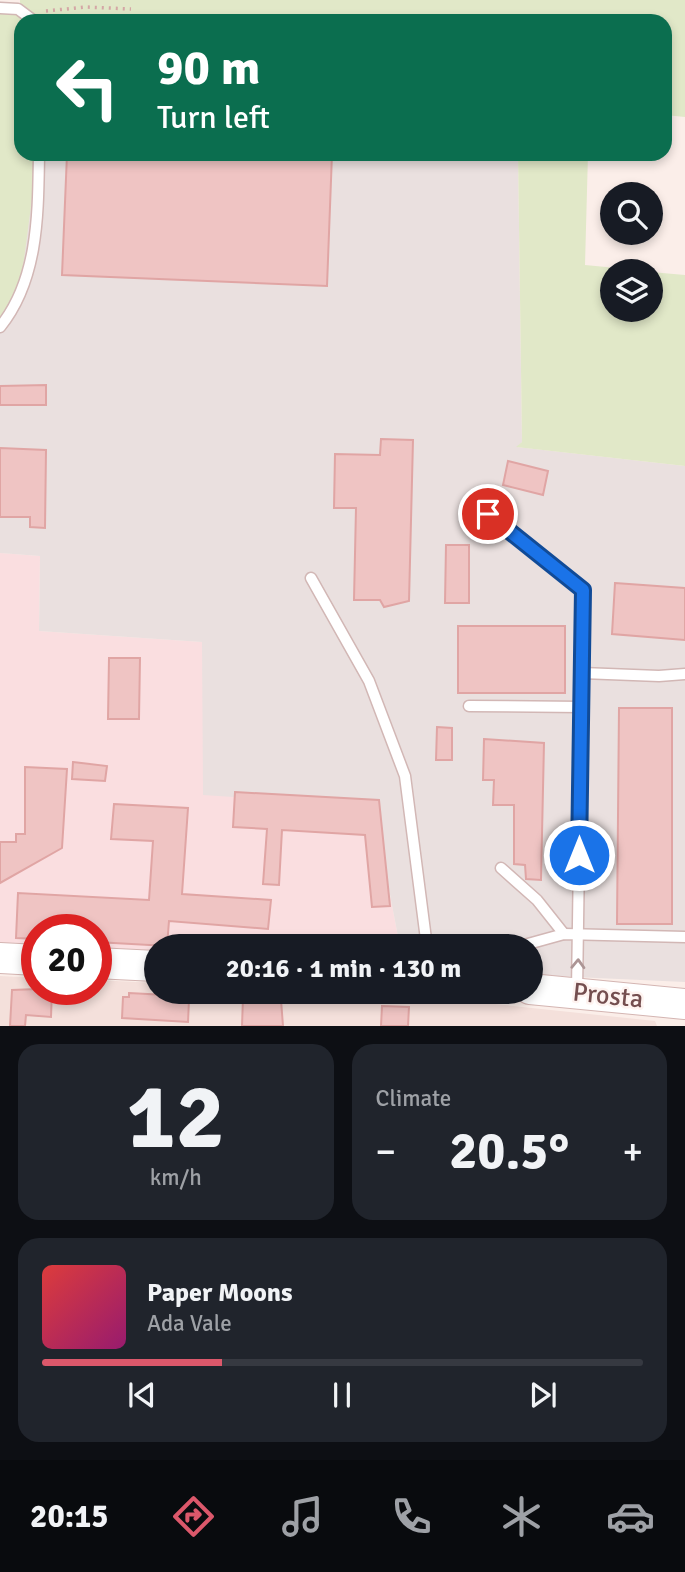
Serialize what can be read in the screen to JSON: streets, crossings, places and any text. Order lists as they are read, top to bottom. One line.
{"streets":{"main road":["Prosta"]},"page":{"turn":["90 m","Turn left"],"limit":"20","trip":"20:16 · 1 min · 130 m","tile":[["12","km/h"],"Climate"],"heat":["−","20.5°","+"],"song":["Paper Moons","Ada Vale"],"tabs":"20:15"}}
